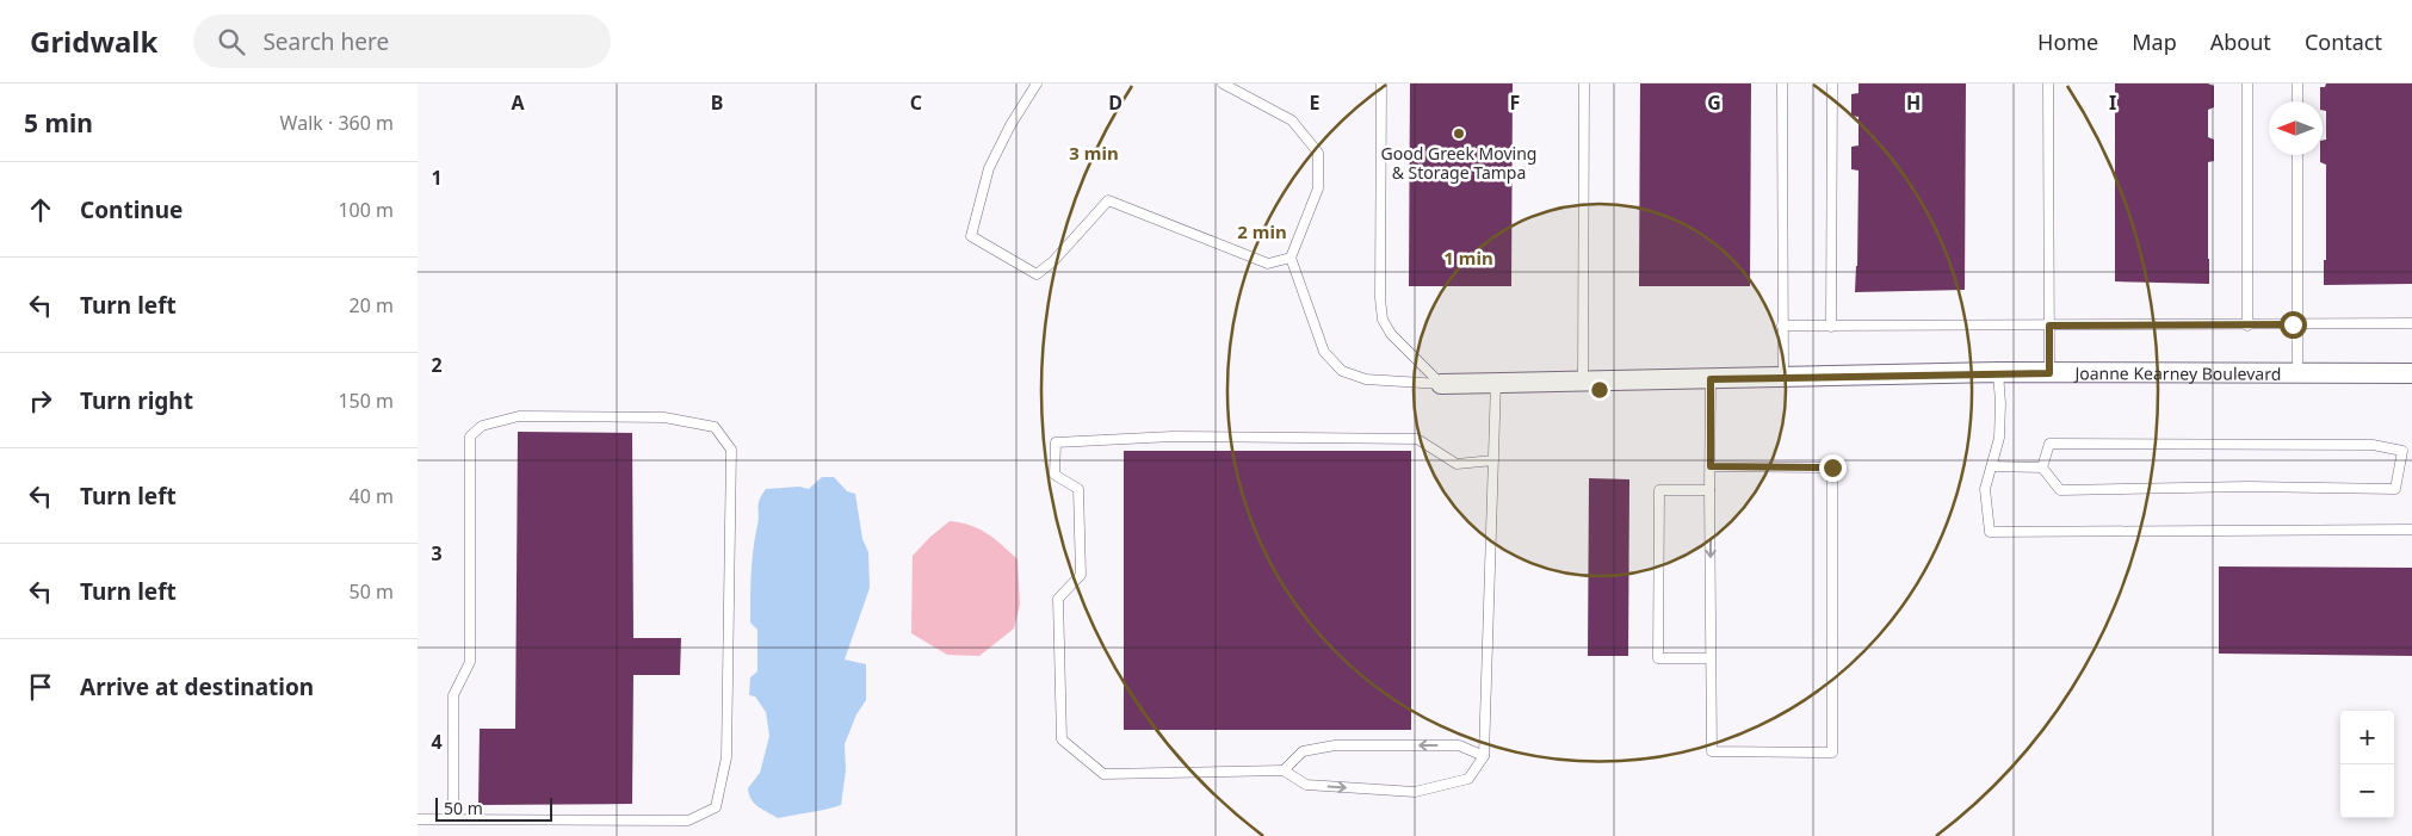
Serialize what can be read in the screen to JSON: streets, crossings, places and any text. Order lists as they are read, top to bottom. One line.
{"streets":{"street":["Joanne Kearney Boulevard"]},"places":["Good Greek Moving & Storage Tampa"],"scale_bar":"50 m","north":"left","page":{"header":"Gridwalk","search":"Search here","nav":["Home","Map","About","Contact"],"heading":["5 min","Walk · 360 m"],"list":[["Continue","100 m"],["Turn left","20 m"],["Turn right","150 m"],["Turn left","40 m"],["Turn left","50 m"],"Arrive at destination"],"map_buttons":["+","−"],"scale":"50 m"},"grid":{"columns":["A","B","C","D","E","F","G","H","I"],"rows":["1","2","3","4"]},"rings":["3 min","2 min","1 min"]}
